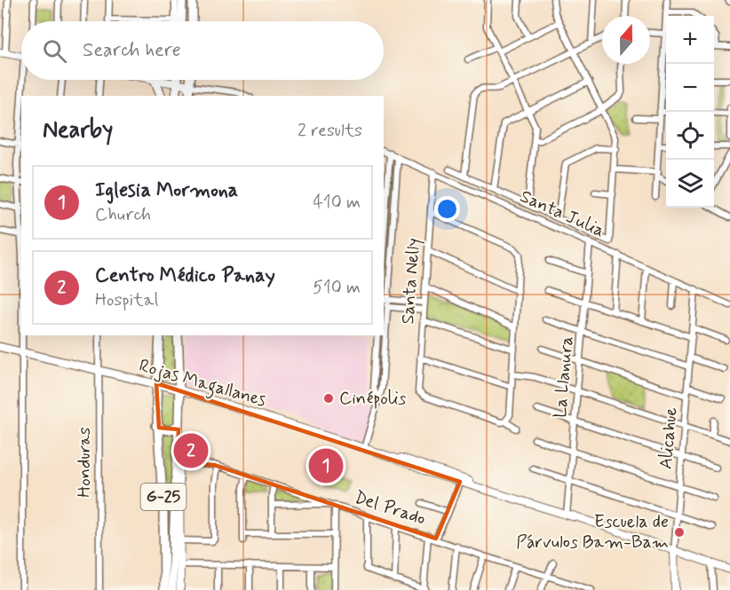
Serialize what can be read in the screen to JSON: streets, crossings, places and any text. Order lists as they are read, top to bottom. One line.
{"streets":{"main road":["Rojas Magallanes","G-25"],"street":["Santa Julia","Santa Nelly","La Llanura","Alicahue","Honduras","Del Prado"]},"crossings":[["Santa Julia","Santa Nelly"],["Santa Julia","La Llanura"],["Santa Julia","Alicahue"],["La Llanura","Rojas Magallanes"],["Rojas Magallanes","Alicahue"],["Rojas Magallanes","Honduras"],["Rojas Magallanes","G-25"],["G-25","Del Prado"]],"places":["Cinépolis","Escuela de Párvulos Bam-Bam"],"north":"top","page":{"map_buttons":["+","−"],"search":"Search here","heading":["Nearby","2 results"],"list":[{"mark":"1","name":"Iglesia Mormona","note":"Church","value":"410 m"},{"mark":"2","name":"Centro Médico Panay","note":"Hospital","value":"510 m"}],"pins":["2","1"]}}
